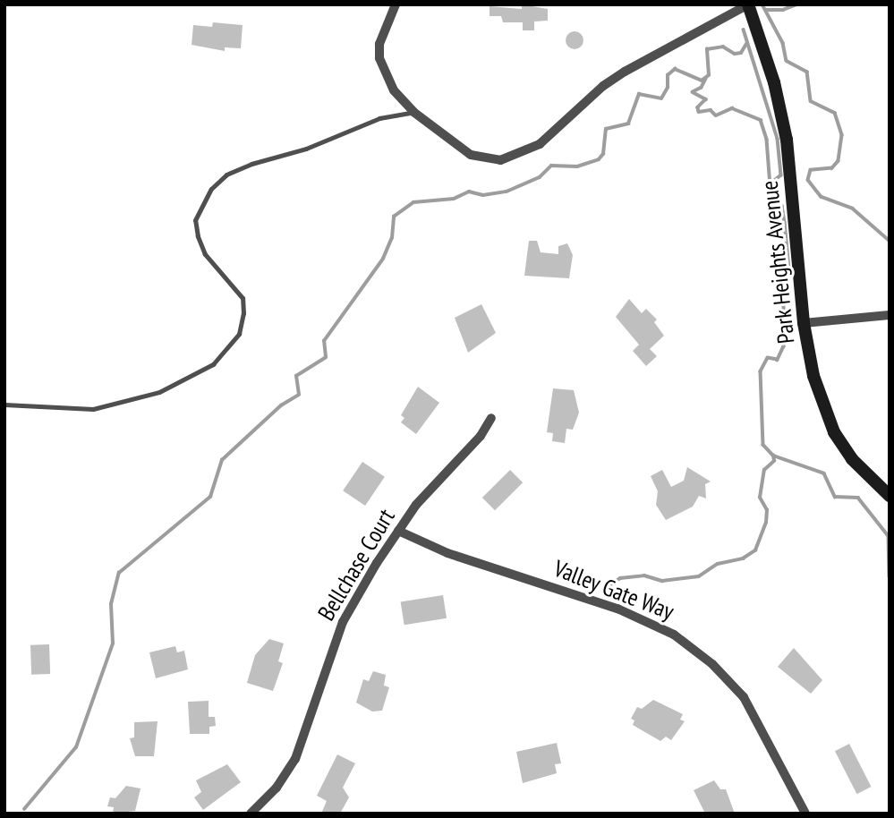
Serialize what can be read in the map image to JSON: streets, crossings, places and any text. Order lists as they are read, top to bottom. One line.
{"streets":{"main road":["Park Heights Avenue"],"street":["Bellchase Court","Valley Gate Way"]},"crossings":[["Bellchase Court","Valley Gate Way"]]}
